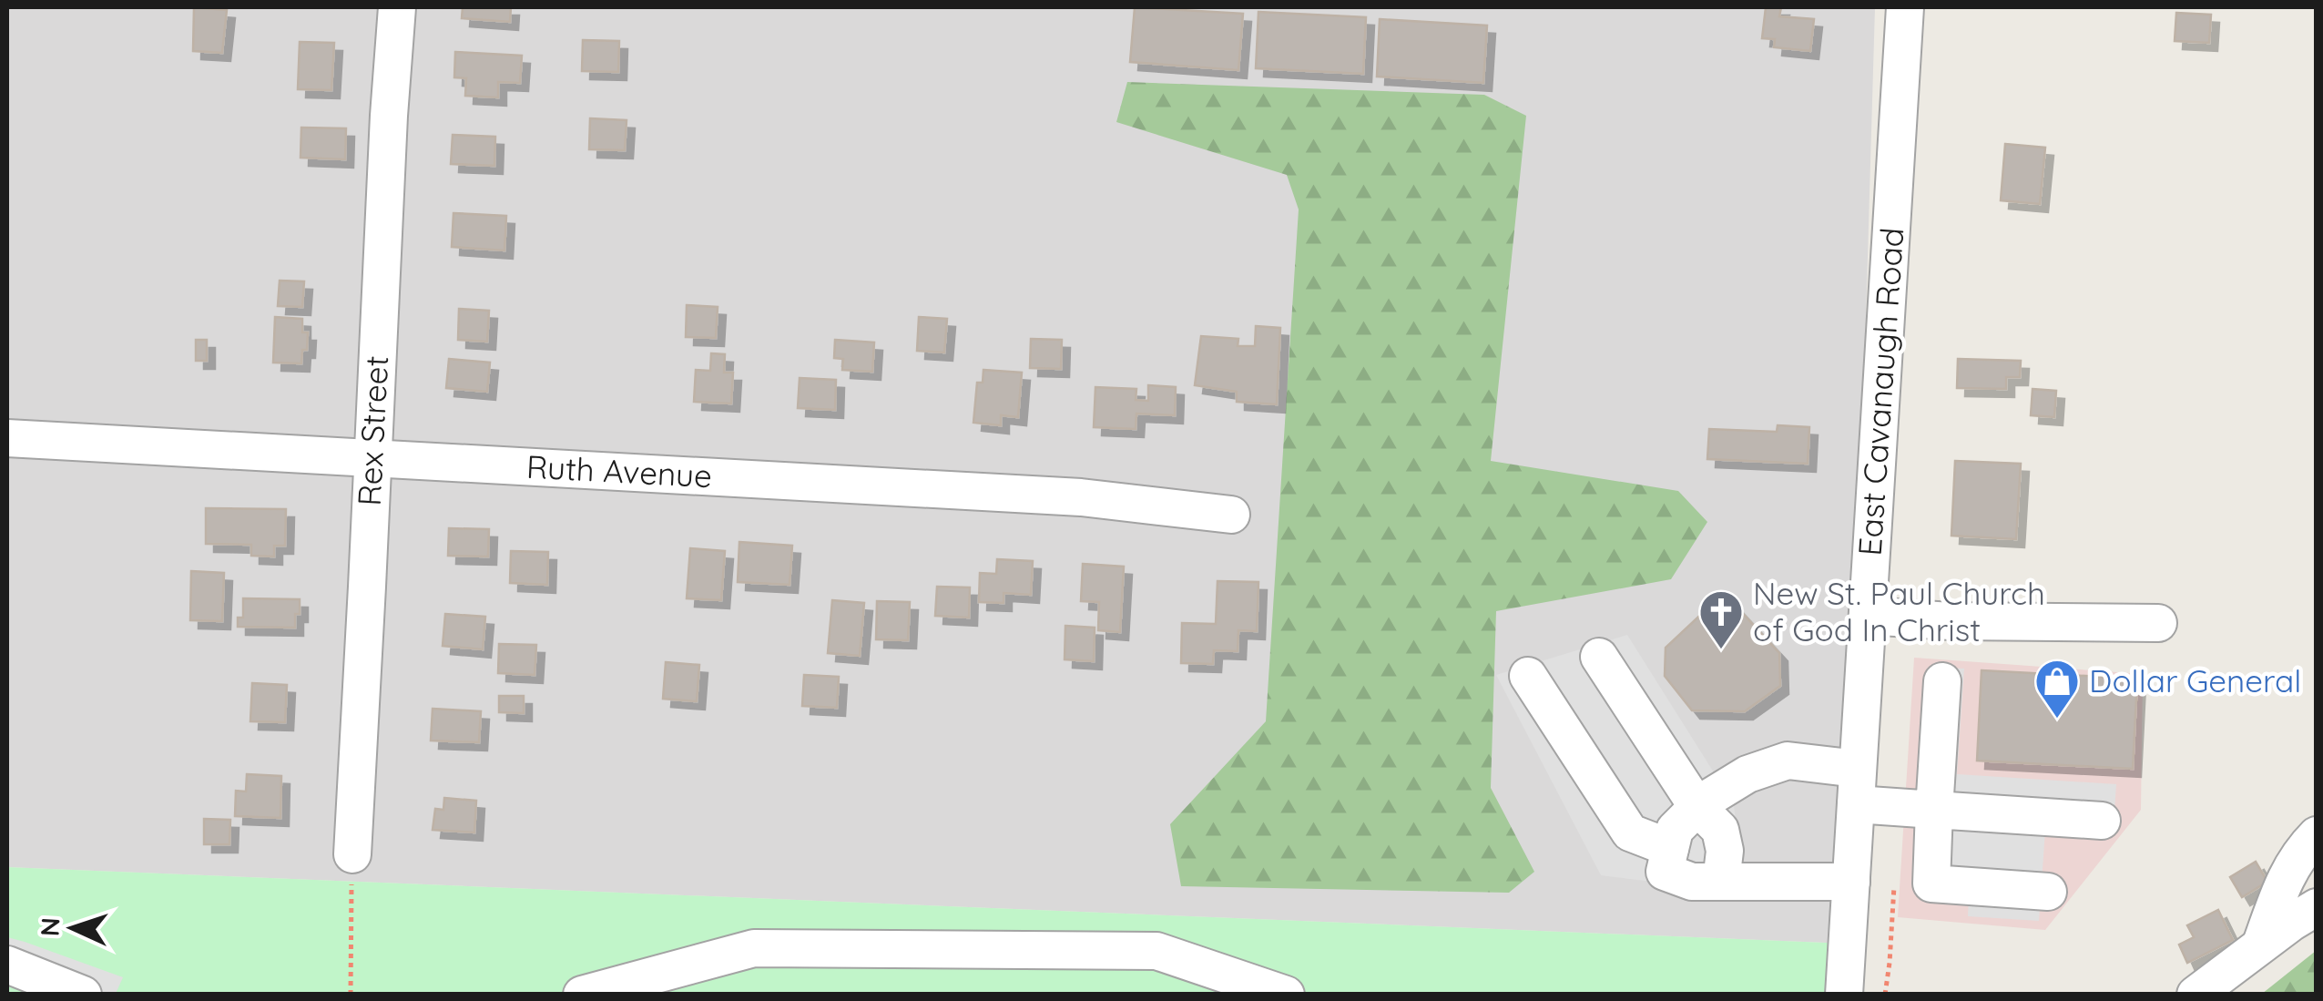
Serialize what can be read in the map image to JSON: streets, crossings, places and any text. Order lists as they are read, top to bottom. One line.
{"streets":{"street":["East Cavanaugh Road","Rex Street","Ruth Avenue"]},"crossings":[["Rex Street","Ruth Avenue"]],"places":{"church":["New St. Paul Church of God In Christ"],"shop":["Dollar General"]},"north":"left"}
